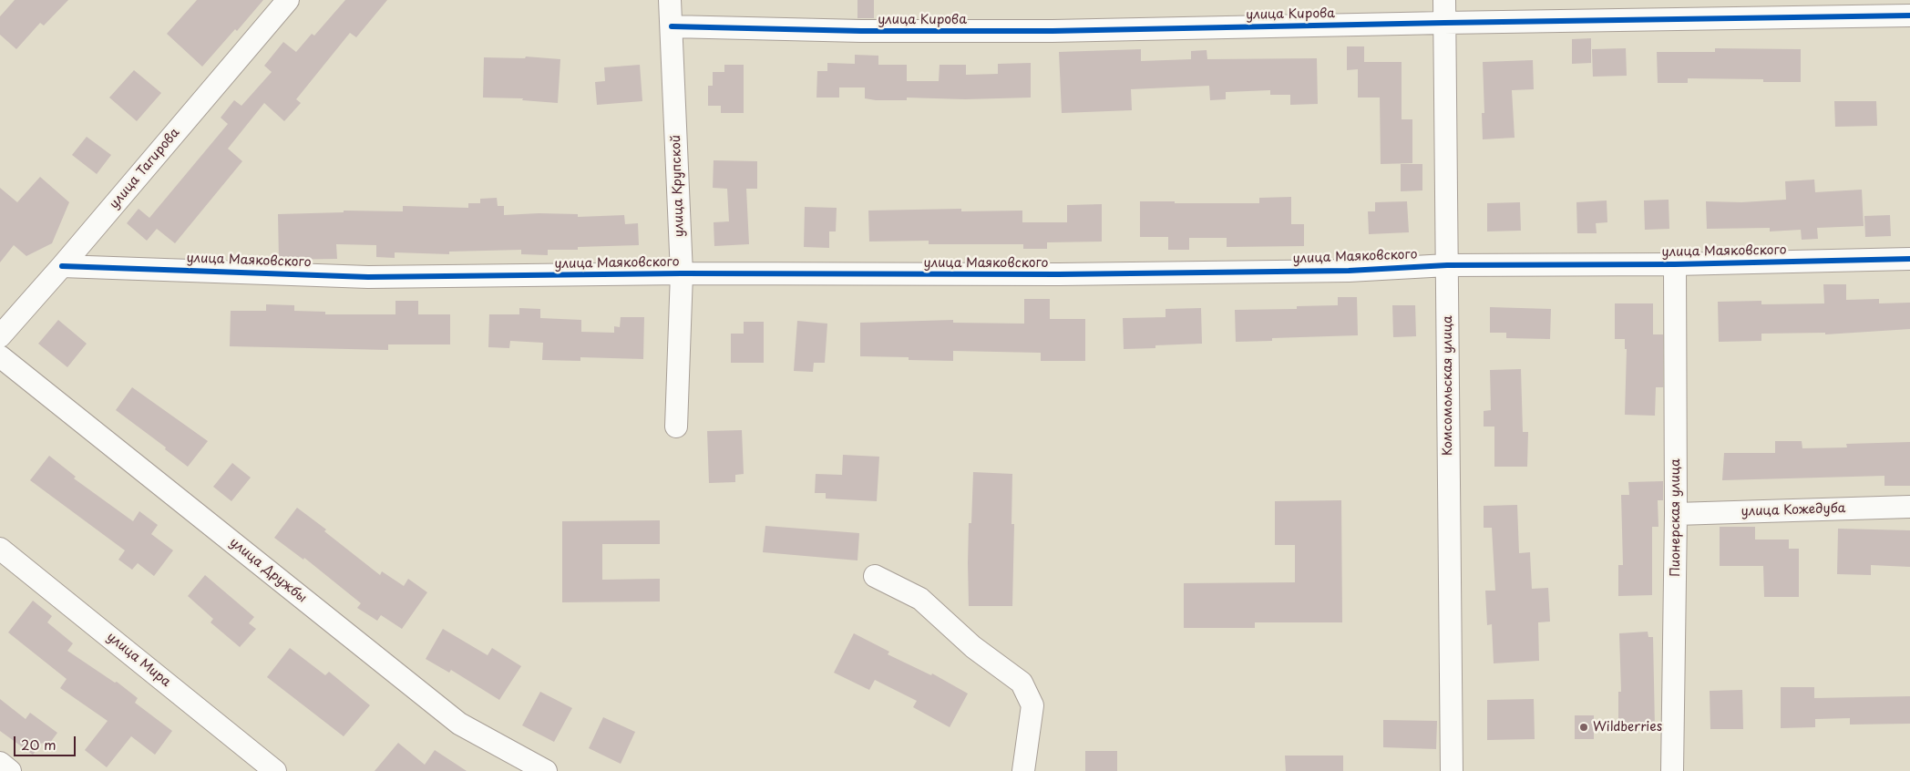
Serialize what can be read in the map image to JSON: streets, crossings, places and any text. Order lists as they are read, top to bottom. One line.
{"streets":{"street":["улица Кирова","улица Тагирова","улица Крупской","улица Маяковского","Комсомольская улица","улица Кожедуба","Пионерская улица","улица Дружбы","улица Мира"]},"crossings":[["улица Кирова","улица Крупской"],["улица Кирова","Комсомольская улица"],["улица Тагирова","улица Маяковского"],["улица Крупской","улица Маяковского"],["улица Маяковского","Комсомольская улица"],["улица Маяковского","Пионерская улица"],["улица Кожедуба","Пионерская улица"]],"places":["Wildberries"],"scale_bar":"20 m"}
